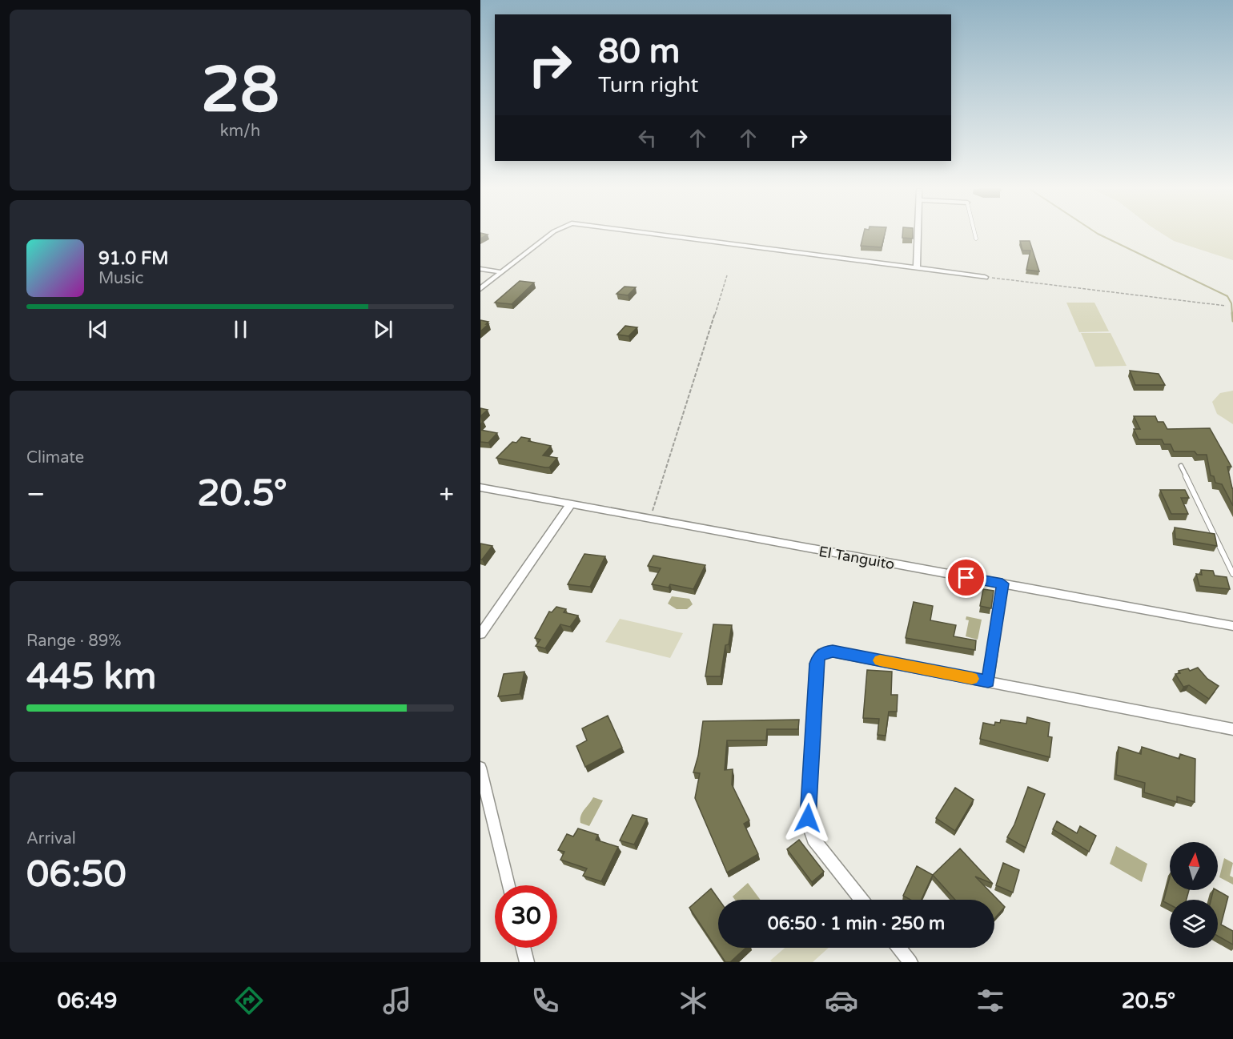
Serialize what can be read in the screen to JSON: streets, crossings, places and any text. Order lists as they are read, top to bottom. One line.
{"streets":{"street":["El Tanguito"]},"north":"top","page":{"tile":[["28","km/h"],"Climate",["Range · 89%","445 km"],["Arrival","06:50"]],"turn":["80 m","Turn right"],"song":["91.0 FM","Music"],"heat":["−","20.5°","+"],"limit":"30","trip":"06:50 · 1 min · 250 m","tabs":["06:49","20.5°"]}}
